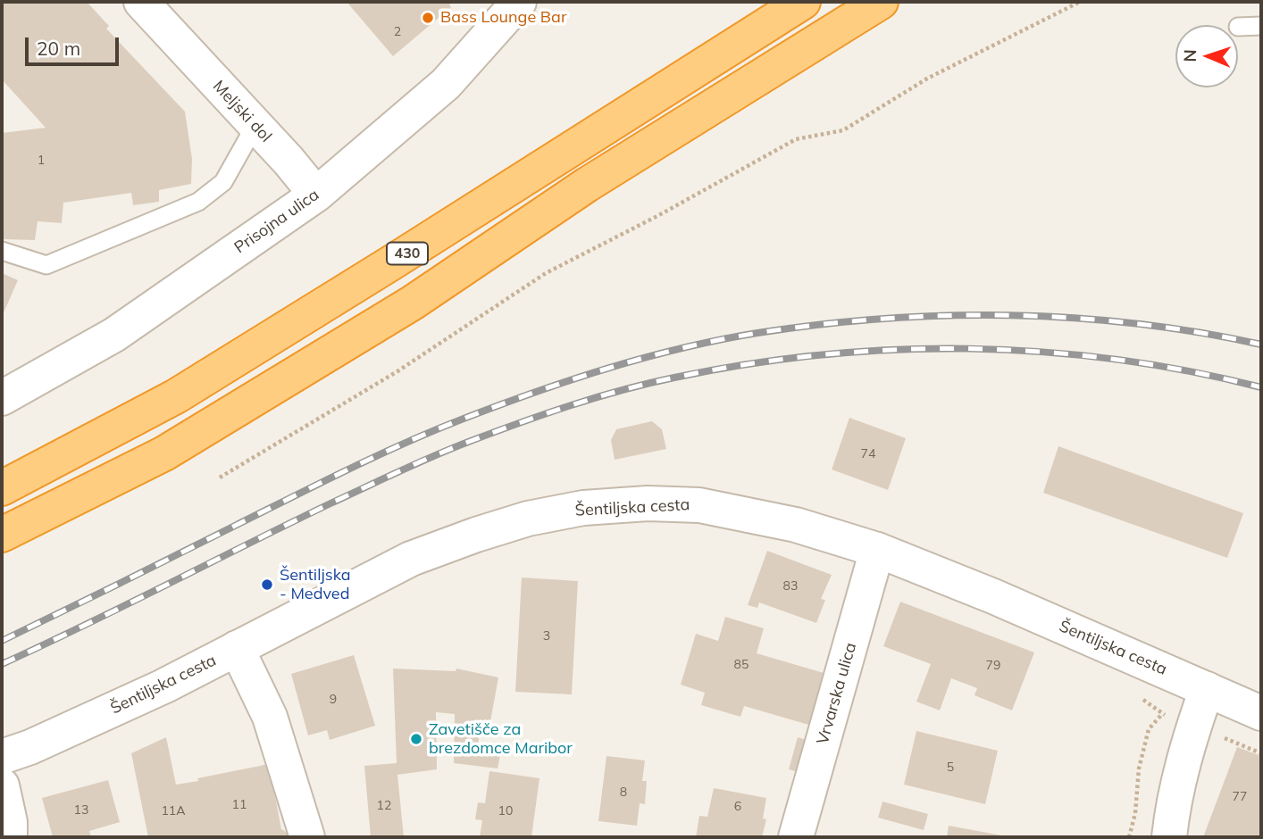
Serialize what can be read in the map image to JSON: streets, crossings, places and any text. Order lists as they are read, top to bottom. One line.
{"streets":{"highway":["430"],"street":["Meljski dol","Prisojna ulica","Šentiljska cesta","Vrvarska ulica"]},"crossings":[["Meljski dol","Prisojna ulica"],["Šentiljska cesta","Vrvarska ulica"]],"places":["Bass Lounge Bar","Šentiljska - Medved","Zavetišče za brezdomce Maribor"],"house_numbers":["2","1","74","83","3","85","79","9","5","8","77","11","12","6","13","11A","10"],"scale_bar":"20 m","north":"left"}
